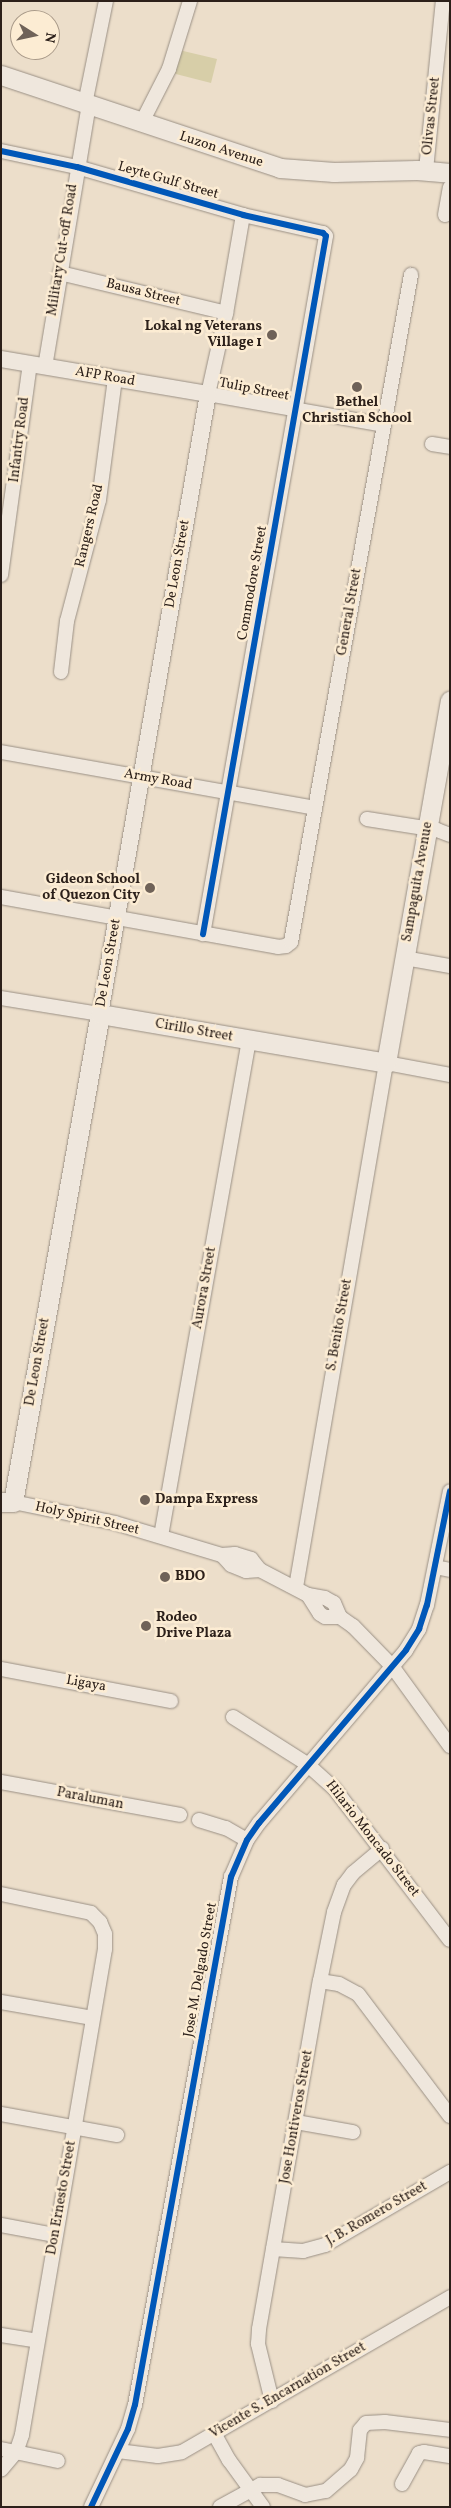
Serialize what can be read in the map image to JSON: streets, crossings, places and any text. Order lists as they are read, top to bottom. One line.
{"streets":{"main road":["Luzon Avenue","De Leon Street","Sampaguita Avenue","Cirillo Street"],"street":["Olivas Street","Leyte Gulf Street","Military Cut-off Road","Bausa Street","AFP Road","Tulip Street","Infantry Road","Rangers Road","Commodore Street","General Street","Army Road","Aurora Street","S. Benito Street","Holy Spirit Street","Ligaya","Paraluman","Hilario Moncado Street","Jose M. Delgado Street","Jose Hontiveros Street","Don Ernesto Street","J. B. Romero Street","Vicente S. Encarnation Street"]},"crossings":[["Olivas Street","Luzon Avenue"],["Luzon Avenue","Military Cut-off Road"],["Leyte Gulf Street","Military Cut-off Road"],["Leyte Gulf Street","Commodore Street"],["Military Cut-off Road","Bausa Street"],["Military Cut-off Road","AFP Road"],["Military Cut-off Road","Infantry Road"],["AFP Road","Tulip Street"],["AFP Road","Infantry Road"],["AFP Road","Rangers Road"],["AFP Road","De Leon Street"],["Tulip Street","De Leon Street"],["Tulip Street","Commodore Street"],["Tulip Street","General Street"],["De Leon Street","Army Road"],["De Leon Street","Cirillo Street"],["De Leon Street","Holy Spirit Street"],["Commodore Street","General Street"],["Commodore Street","Army Road"],["General Street","Army Road"],["Sampaguita Avenue","Cirillo Street"],["Sampaguita Avenue","S. Benito Street"],["Cirillo Street","Aurora Street"],["Cirillo Street","S. Benito Street"],["Aurora Street","Holy Spirit Street"],["S. Benito Street","Holy Spirit Street"],["Holy Spirit Street","Jose M. Delgado Street"],["Hilario Moncado Street","Jose M. Delgado Street"],["Hilario Moncado Street","Jose Hontiveros Street"],["Jose M. Delgado Street","Vicente S. Encarnation Street"],["Jose Hontiveros Street","J. B. Romero Street"],["Jose Hontiveros Street","Vicente S. Encarnation Street"]],"places":["Lokal ng Veterans Village 1","Bethel Christian School","Gideon School of Quezon City","Dampa Express","BDO","Rodeo Drive Plaza"],"north":"right"}
